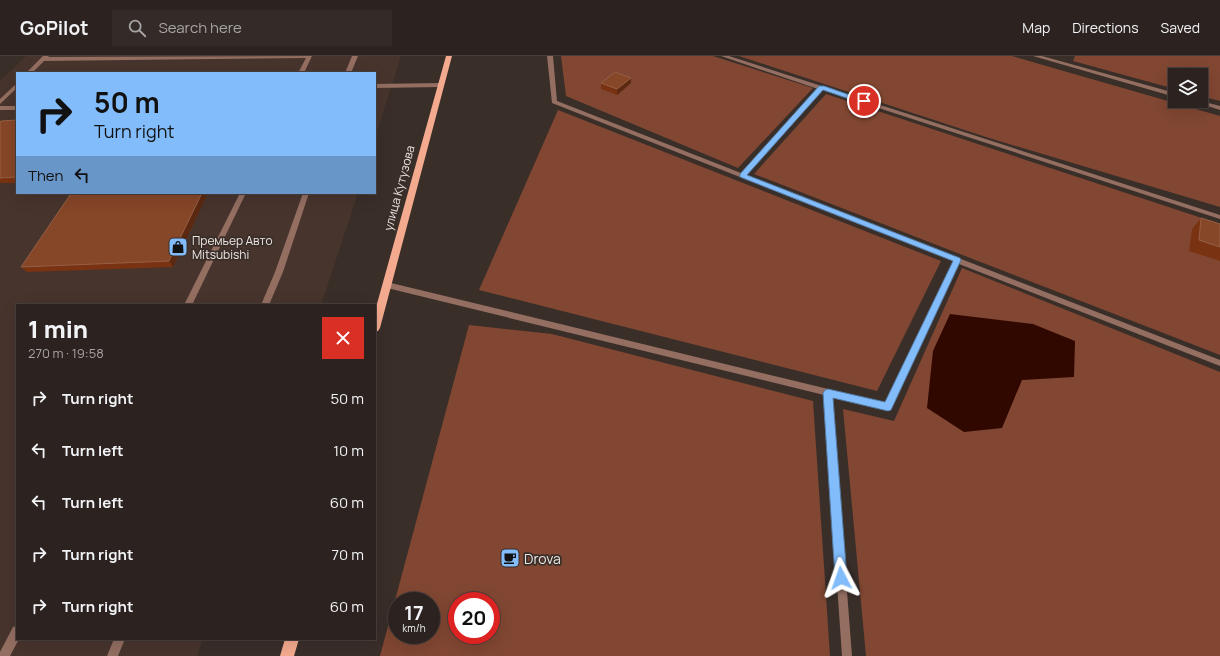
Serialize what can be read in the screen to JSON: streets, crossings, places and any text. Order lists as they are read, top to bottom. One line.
{"streets":{"main road":["улица Кутузова"]},"places":{"shop":["Премьер Авто Mitsubishi"],"cafe":["Drova"]},"page":{"header":"GoPilot","search":"Search here","nav":["Map","Directions","Saved"],"turn":["50 m","Turn right"],"then":"Then","heading":["1 min","270 m · 19:58"],"list":[{"name":"Turn right","value":"50 m"},{"name":"Turn left","value":"10 m"},{"name":"Turn left","value":"60 m"},{"name":"Turn right","value":"70 m"},{"name":"Turn right","value":"60 m"}],"speed":"17 km/h","limit":"20"}}
